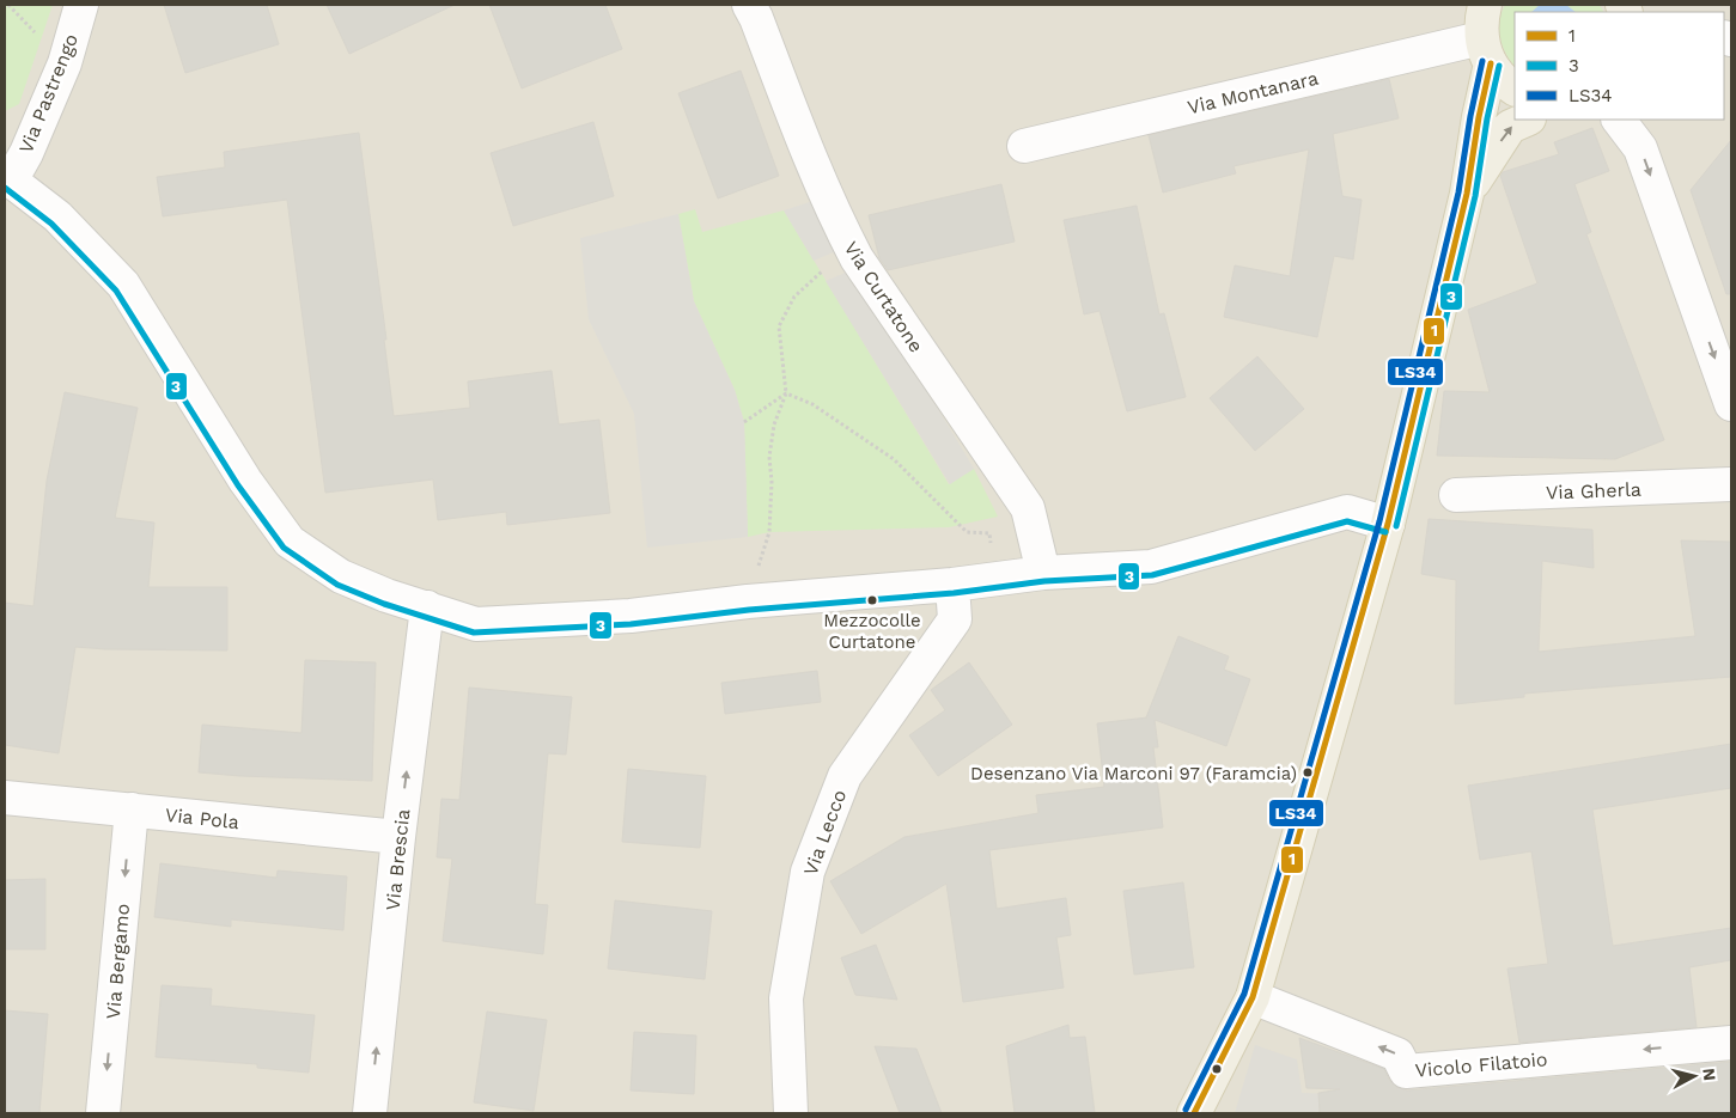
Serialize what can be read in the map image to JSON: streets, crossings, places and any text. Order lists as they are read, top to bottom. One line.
{"streets":{"street":["Via Montanara","Via Pastrengo","Via Curtatone","Via Gherla","Via Pola","Via Lecco","Via Brescia","Via Bergamo","Vicolo Filatoio"]},"crossings":[["Via Pola","Via Brescia"],["Via Pola","Via Bergamo"]],"one_way":["Via Brescia","Via Bergamo","Vicolo Filatoio"],"places":["Mezzocolle Curtatone","Desenzano Via Marconi 97 (Faramcia)"],"lines":["transit line LS34","transit line 1","transit line 3"],"legend":["1","3","LS34"],"north":"right"}
